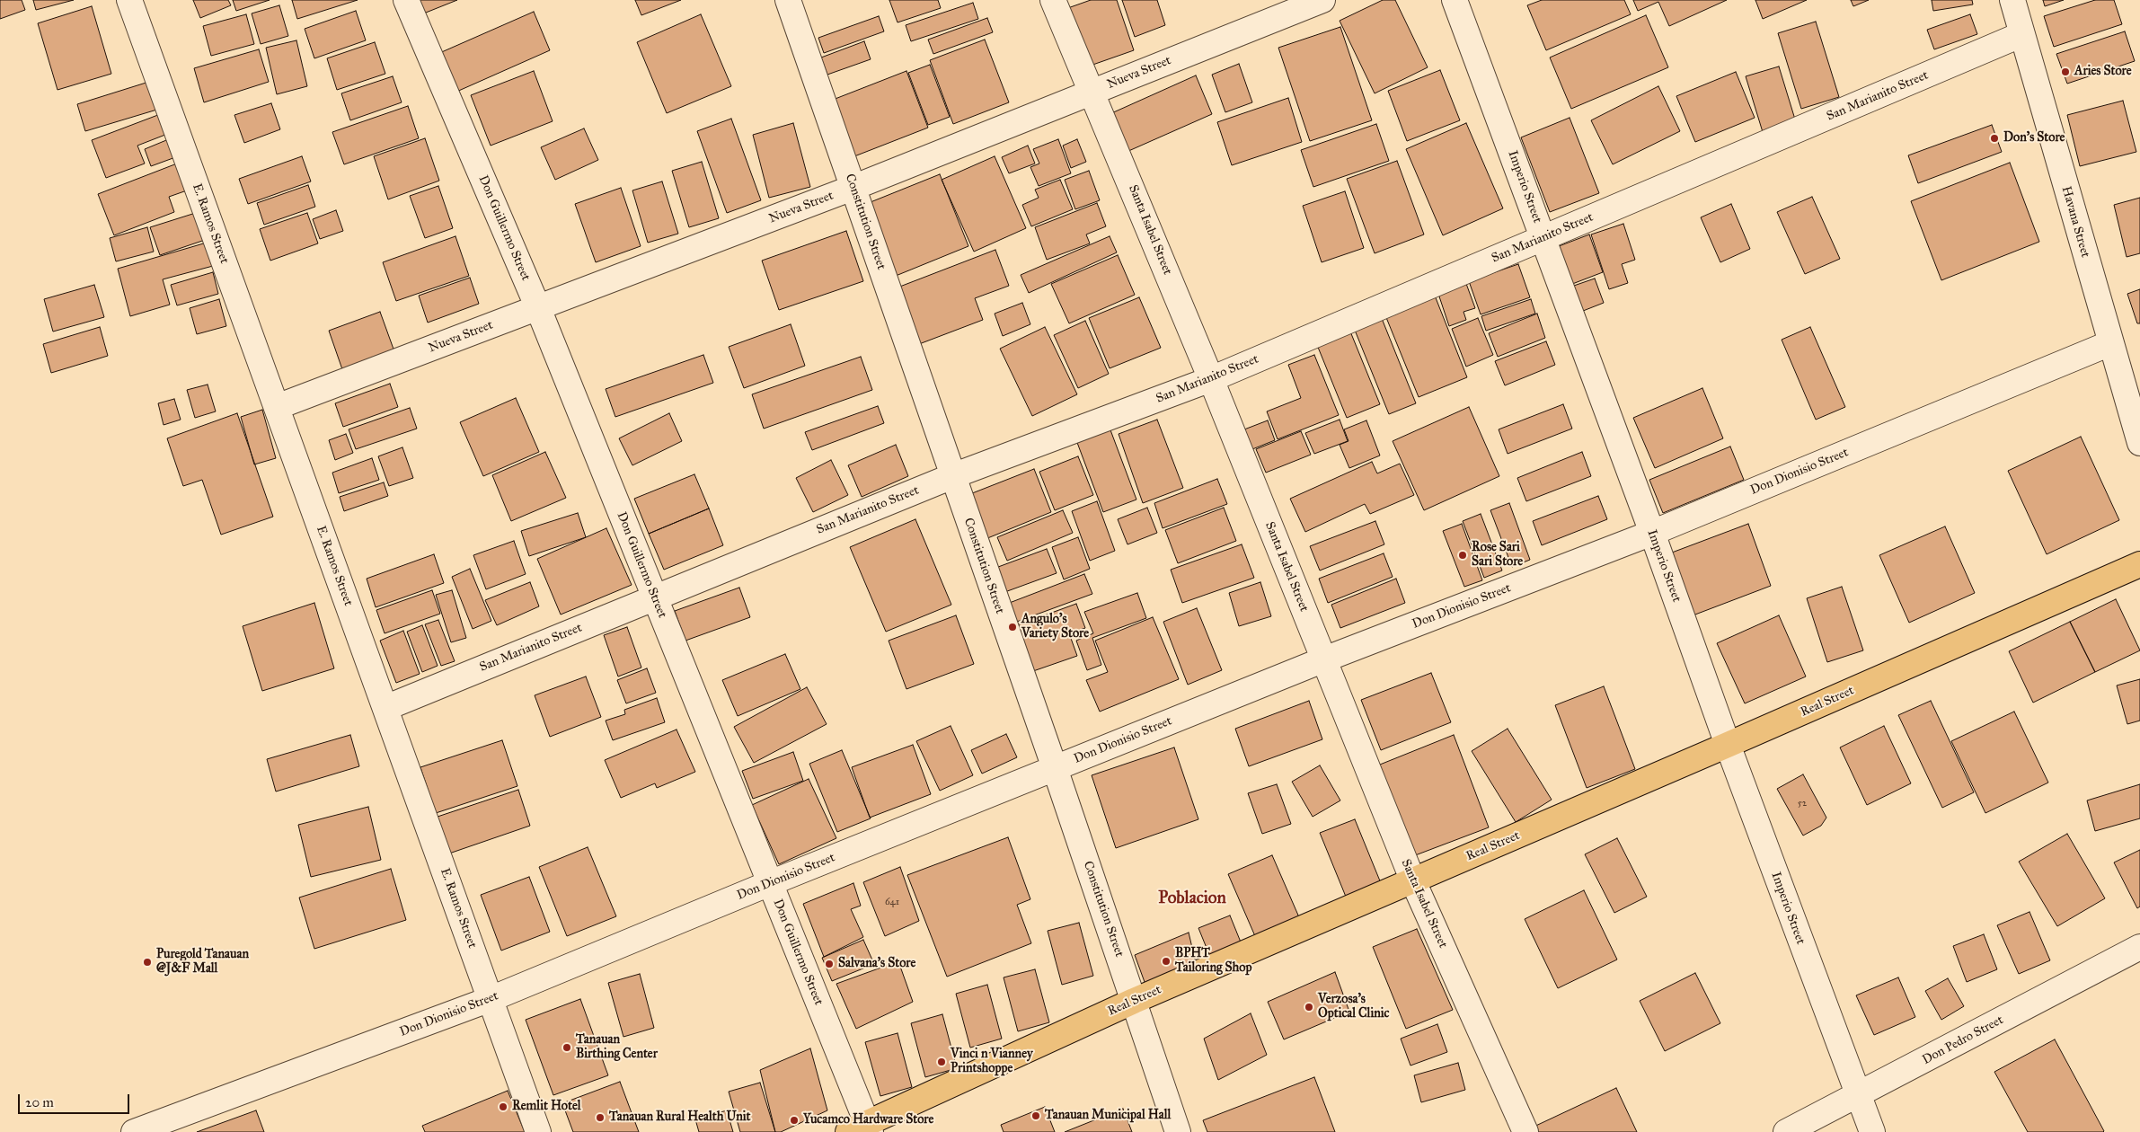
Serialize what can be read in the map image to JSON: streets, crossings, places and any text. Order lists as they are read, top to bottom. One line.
{"streets":{"main road":["Real Street"],"street":["Nueva Street","San Marianito Street","Imperio Street","Constitution Street","Havana Street","E. Ramos Street","Don Guillermo Street","Santa Isabel Street","Don Dionisio Street","Don Pedro Street"]},"crossings":[["Nueva Street","Constitution Street"],["Nueva Street","E. Ramos Street"],["Nueva Street","Don Guillermo Street"],["Nueva Street","Santa Isabel Street"],["San Marianito Street","Imperio Street"],["San Marianito Street","Constitution Street"],["San Marianito Street","Havana Street"],["San Marianito Street","E. Ramos Street"],["San Marianito Street","Don Guillermo Street"],["San Marianito Street","Santa Isabel Street"],["Imperio Street","Don Dionisio Street"],["Imperio Street","Real Street"],["Imperio Street","Don Pedro Street"],["Constitution Street","Don Dionisio Street"],["Constitution Street","Real Street"],["Havana Street","Don Dionisio Street"],["E. Ramos Street","Don Dionisio Street"],["Don Guillermo Street","Don Dionisio Street"],["Don Guillermo Street","Real Street"],["Santa Isabel Street","Don Dionisio Street"],["Santa Isabel Street","Real Street"]],"districts":["Poblacion"],"places":["Aries Store","Don's Store","Rose Sari Sari Store","Angulo's Variety Store","BPHT Tailoring Shop","Puregold Tanauan @J&F Mall","Salvana's Store","Verzosa's Optical Clinic","Tanauan Birthing Center","Vinci n Vianney Printshoppe","Remlit Hotel","Tanauan Municipal Hall","Tanauan Rural Health Unit","Yucamco Hardware Store"],"house_numbers":["52","641"],"scale_bar":"20 m"}
